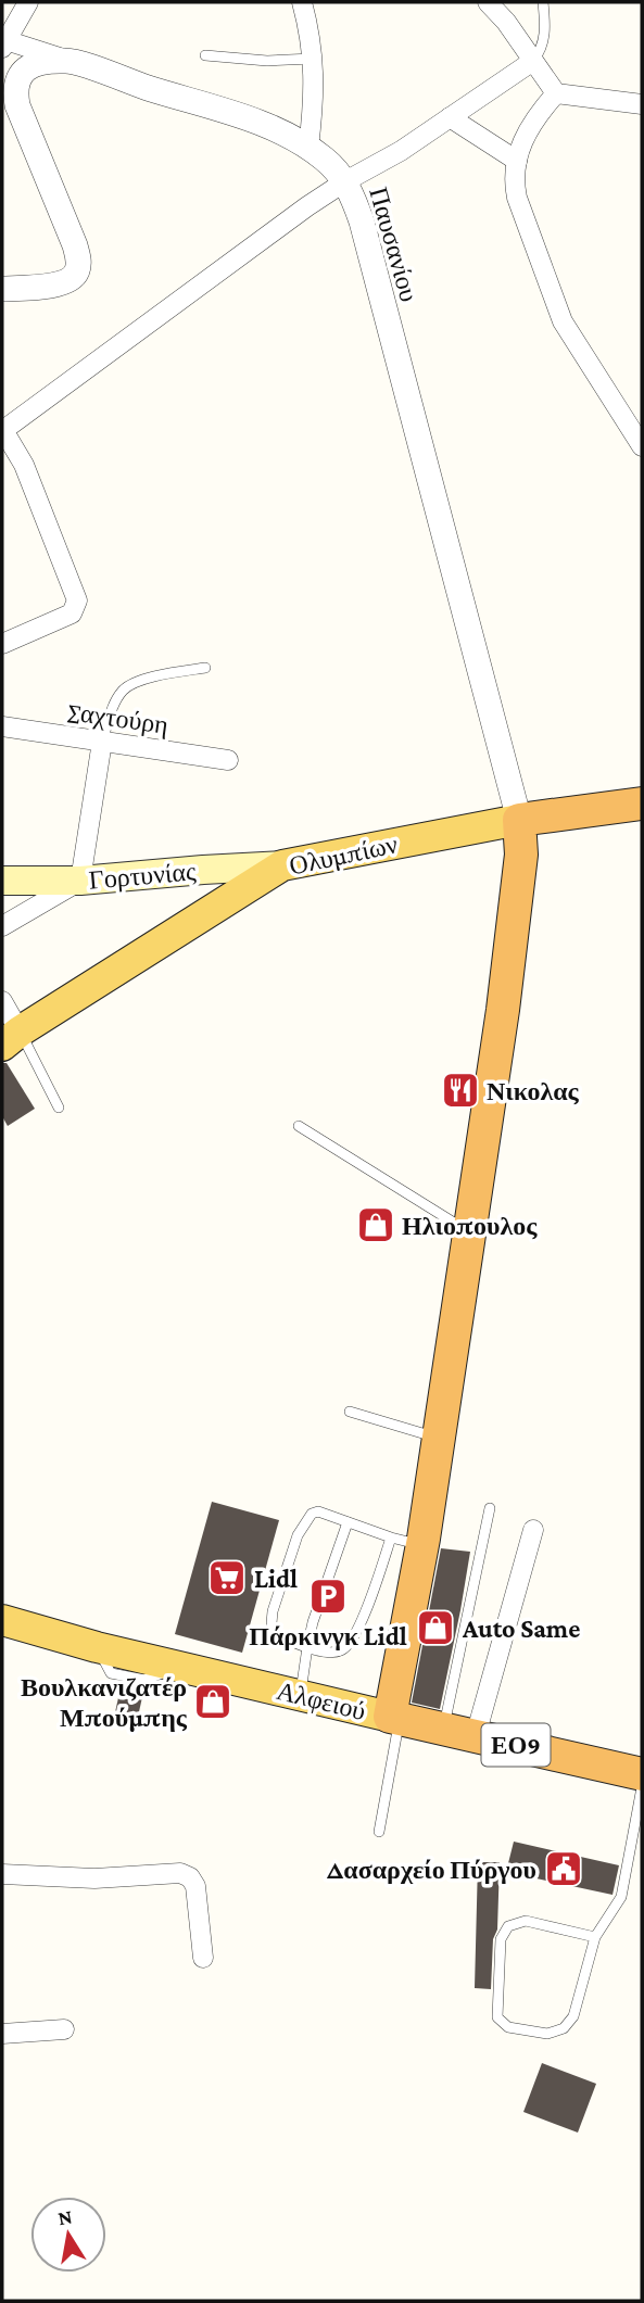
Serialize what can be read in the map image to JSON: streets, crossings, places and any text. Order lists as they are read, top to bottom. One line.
{"streets":{"highway":["Ολυμπίων","Αλφειού","ΕΟ9"],"main road":["Γορτυνίας"],"street":["Παυσανίου","Σαχτούρη"]},"crossings":[["Παυσανίου","Ολυμπίων"],["Ολυμπίων","Γορτυνίας"]],"places":{"restaurant":["Νικολας"],"shop":["Ηλιοπουλος","Auto Same","Βουλκανιζατέρ Μπούμπης"],"supermarket":["Lidl"],"parking":["Πάρκινγκ Lidl"],"public building":["Δασαρχείο Πύργου"]},"north":"top"}
